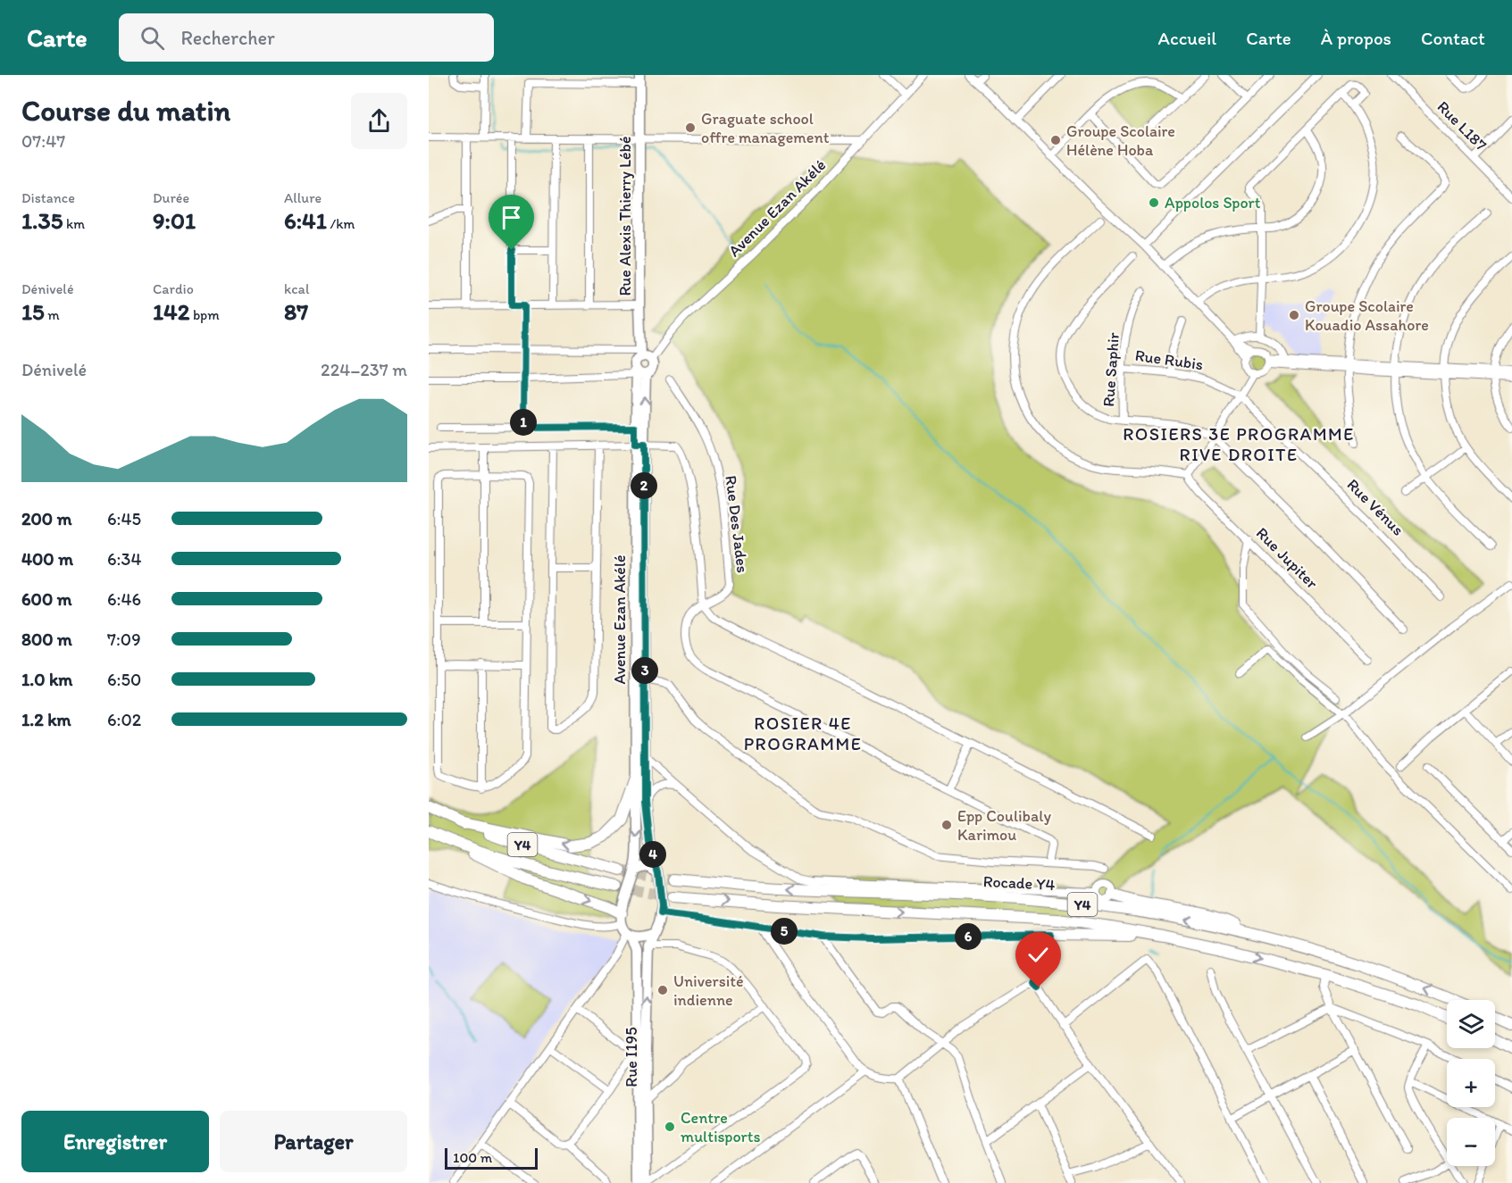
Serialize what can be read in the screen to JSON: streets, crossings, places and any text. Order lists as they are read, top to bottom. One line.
{"streets":{"highway":["Y4","Rocade Y4"],"main road":["Avenue Ezan Akélé","Rue Alexis Thierry Lébé","Rue I195"],"street":["Rue L187","Rue Rubis","Rue Saphir","Rue Vénus","Rue Des Jades","Rue Jupiter"]},"crossings":[["Avenue Ezan Akélé","Rue Alexis Thierry Lébé"],["Avenue Ezan Akélé","Rue I195"],["Rue Rubis","Rue Saphir"],["Rue Rubis","Rue Vénus"]],"districts":["ROSIERS 3E PROGRAMME RIVE DROITE","ROSIER 4E PROGRAMME"],"places":["Graguate school offre management","Groupe Scolaire Hélène Hoba","Appolos Sport","Groupe Scolaire Kouadio Assahore","Epp Coulibaly Karimou","Université indienne","Centre multisports"],"scale_bar":"100 m","page":{"header":"Carte","search":"Rechercher","nav":["Accueil","Carte","À propos","Contact"],"heading":["Course du matin","07:47"],"stats":[["Distance","1.35 km"],["Durée","9:01"],["Allure","6:41 /km"],["Dénivelé","15 m"],["Cardio","142 bpm"],["kcal","87"]],"chart":["Dénivelé","224–237 m"],"pins":["1","2","3","4","5","6"],"list":[{"name":"200 m","note":"6:45"},{"name":"400 m","note":"6:34"},{"name":"600 m","note":"6:46"},{"name":"800 m","note":"7:09"},{"name":"1.0 km","note":"6:50"},{"name":"1.2 km","note":"6:02"}],"map_buttons":["+","−"],"buttons":["Enregistrer","Partager"],"scale":"100 m"}}
